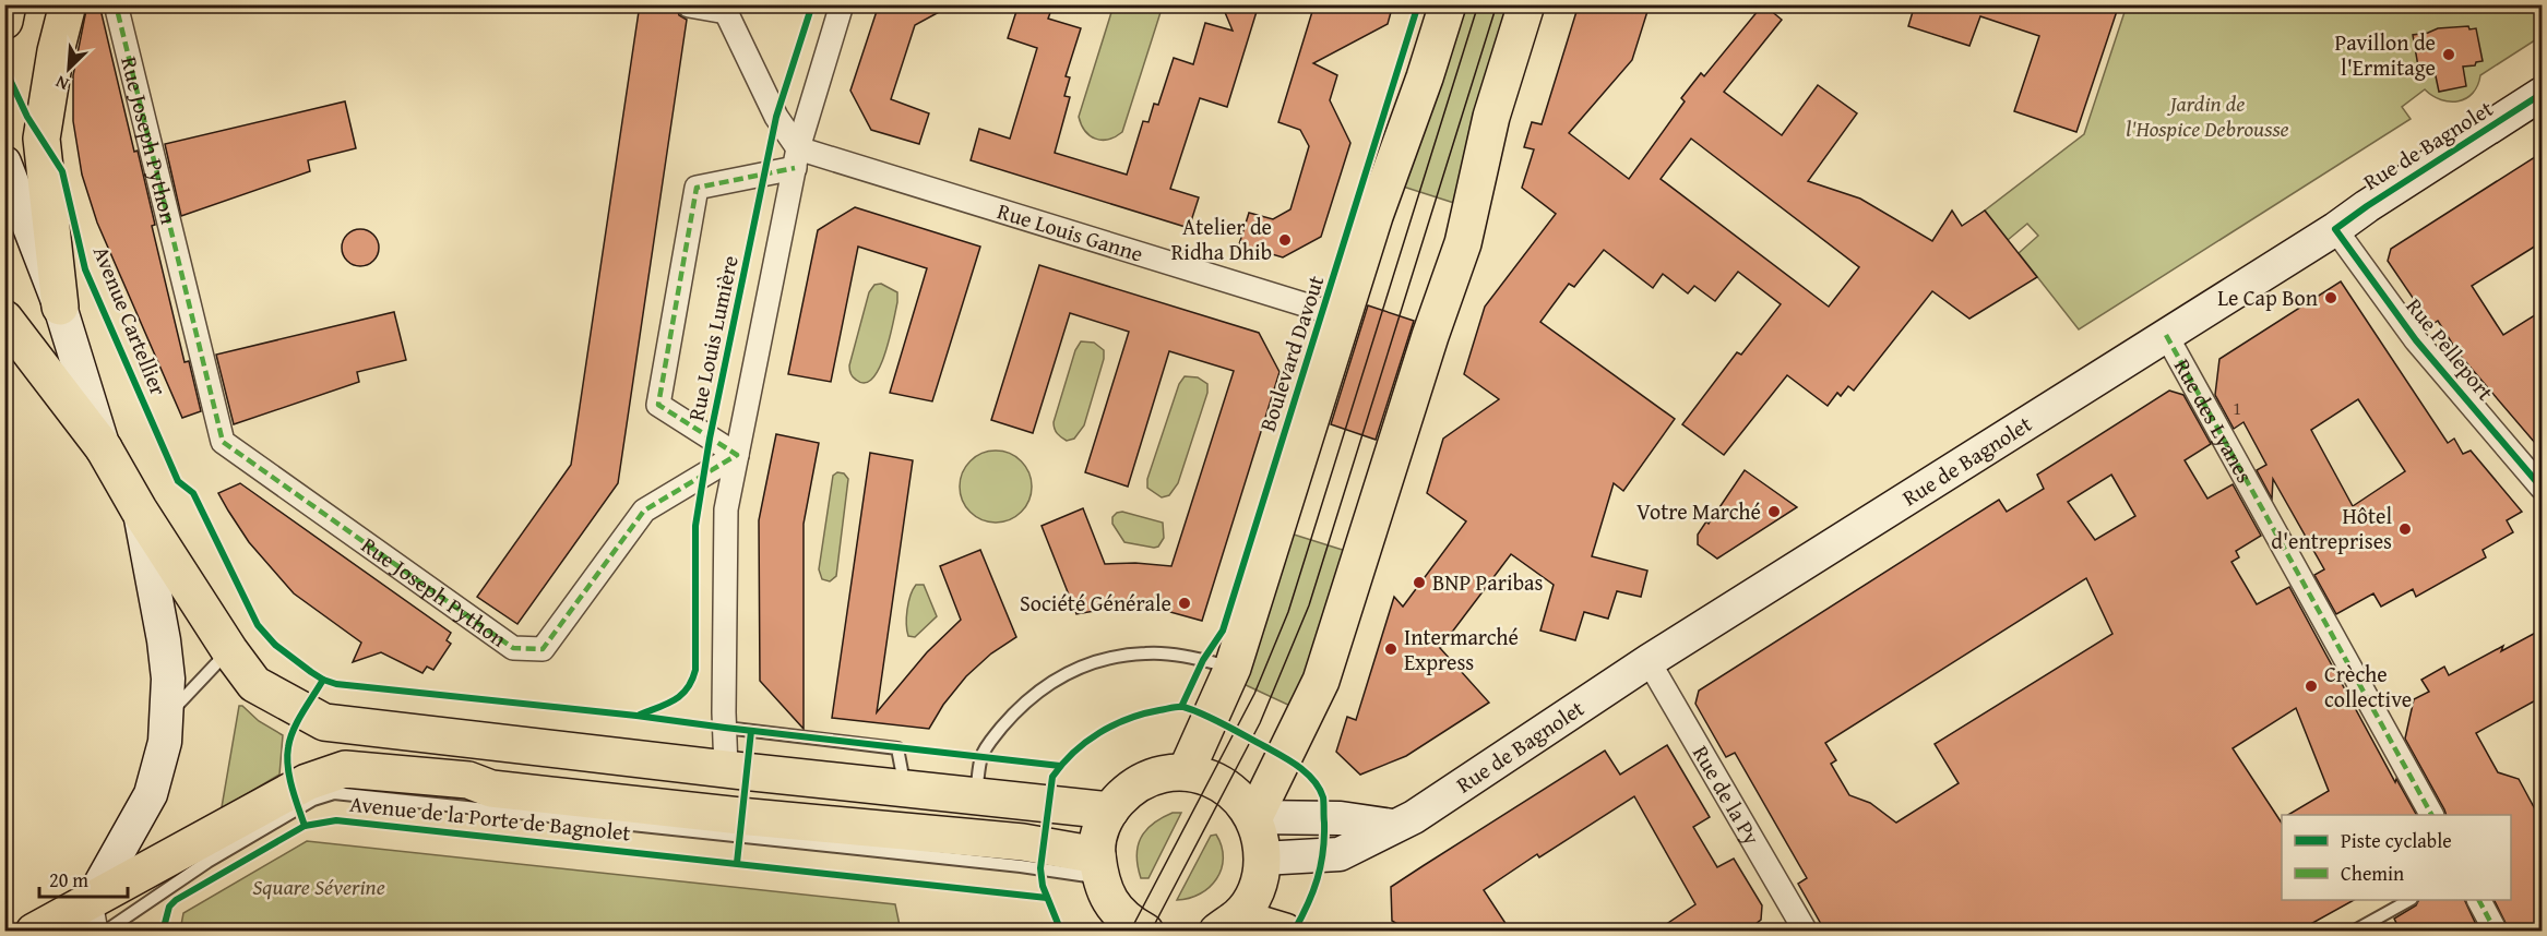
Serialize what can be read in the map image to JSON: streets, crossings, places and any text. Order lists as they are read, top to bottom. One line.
{"streets":{"main road":["Boulevard Davout","Avenue de la Porte de Bagnolet"],"street":["Rue Joseph Python","Rue de Bagnolet","Rue Louis Ganne","Rue Pelleport","Rue des Lyanes","Rue de la Py"],"cycle path":["Avenue Cartellier","Rue Louis Lumière"]},"crossings":[["Rue de Bagnolet","Rue Pelleport"],["Rue de Bagnolet","Rue des Lyanes"],["Rue de Bagnolet","Rue de la Py"],["Rue Louis Ganne","Boulevard Davout"]],"parks":["Jardin de l'Hospice Debrousse","Square Séverine"],"places":["Pavillon de l'Ermitage","Atelier de Ridha Dhib","Le Cap Bon","Votre Marché","Hôtel d'entreprises","BNP Paribas","Société Générale","Intermarché Express","Crèche collective"],"house_numbers":["1"],"legend":["Piste cyclable","Chemin"],"scale_bar":"20 m","north":"bottom left"}
